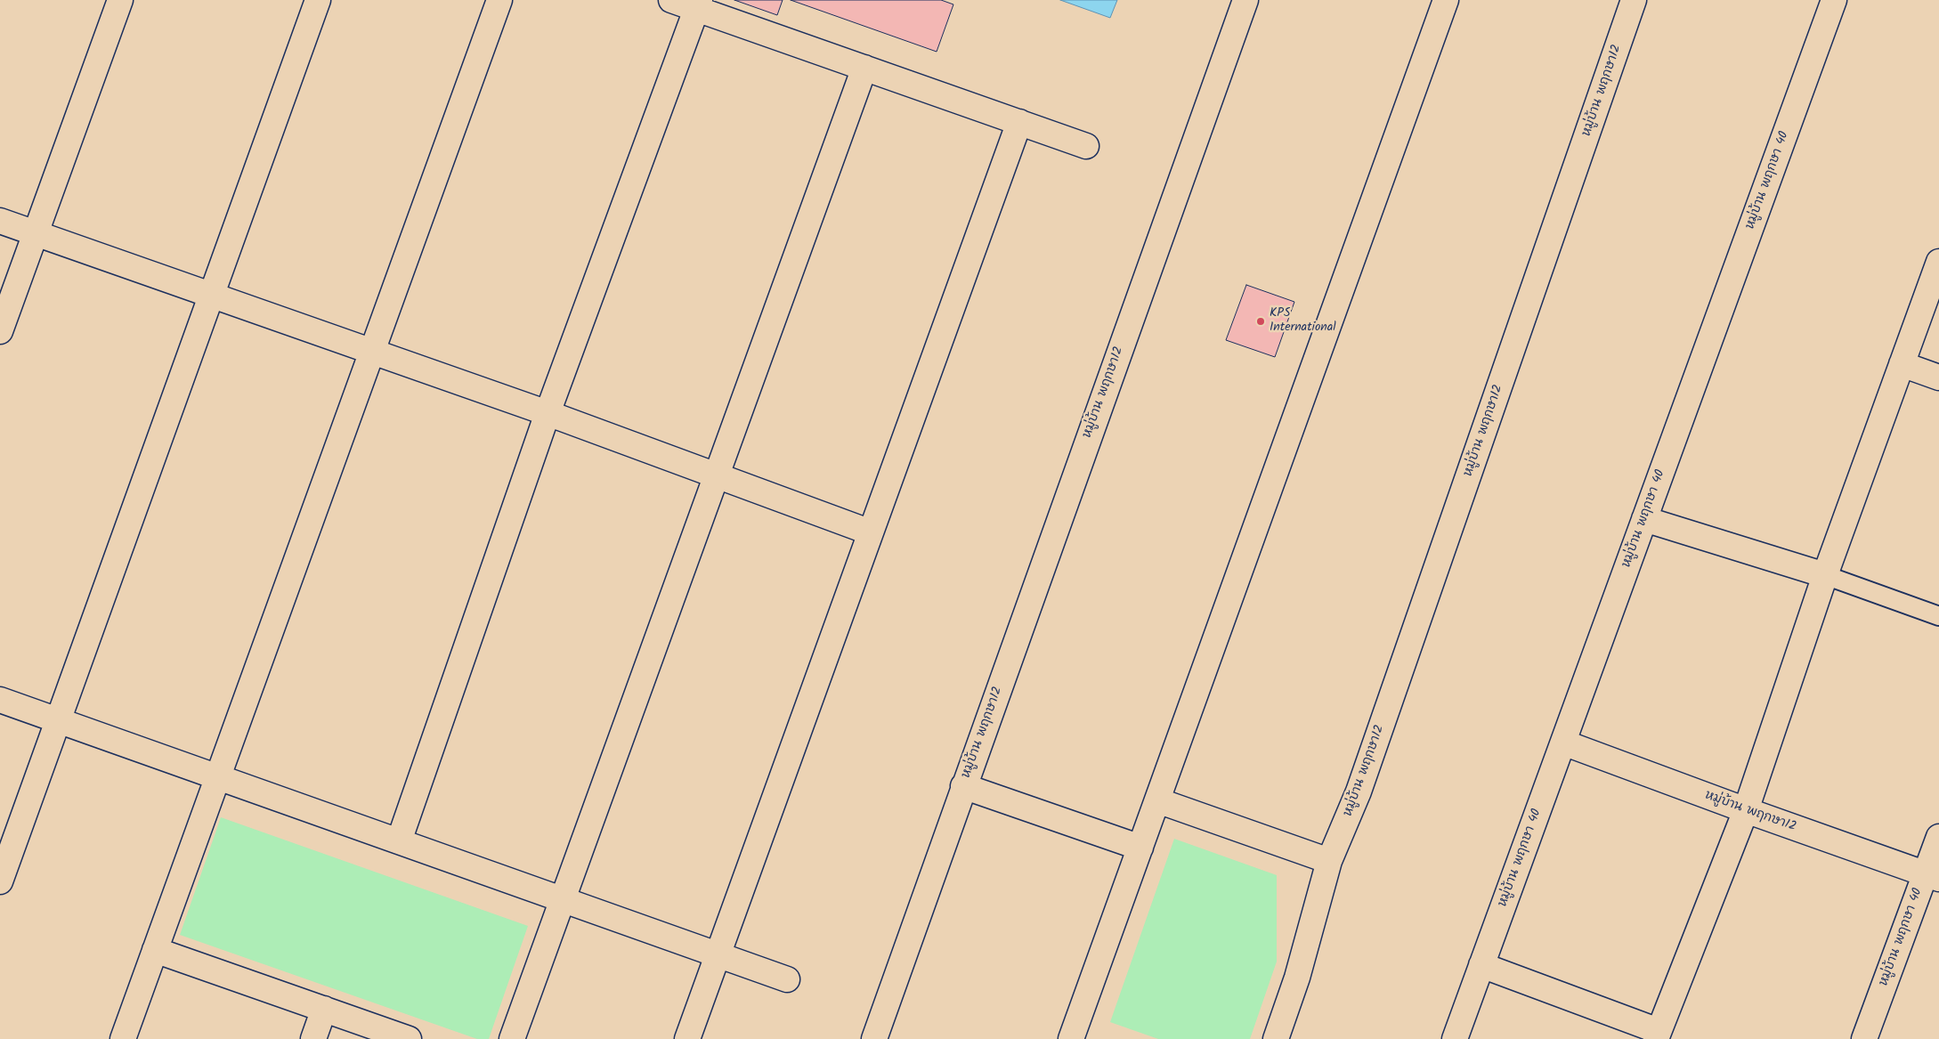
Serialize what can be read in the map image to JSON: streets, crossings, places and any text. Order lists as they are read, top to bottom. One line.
{"streets":{"street":["หมู่บ้าน พฤกษา12","หมู่บ้าน พฤกษา 40"]},"crossings":[["หมู่บ้าน พฤกษา12","หมู่บ้าน พฤกษา 40"]],"places":["KPS International"]}
